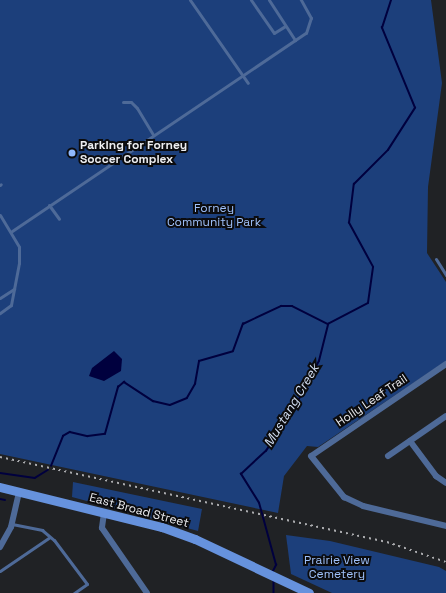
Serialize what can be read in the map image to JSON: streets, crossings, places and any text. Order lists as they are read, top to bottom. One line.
{"streets":{"main road":["East Broad Street"],"street":["Holly Leaf Trail"]},"water":["Mustang Creek"],"parks":["Forney Community Park","Prairie View Cemetery"],"places":["Parking for Forney Soccer Complex"]}
